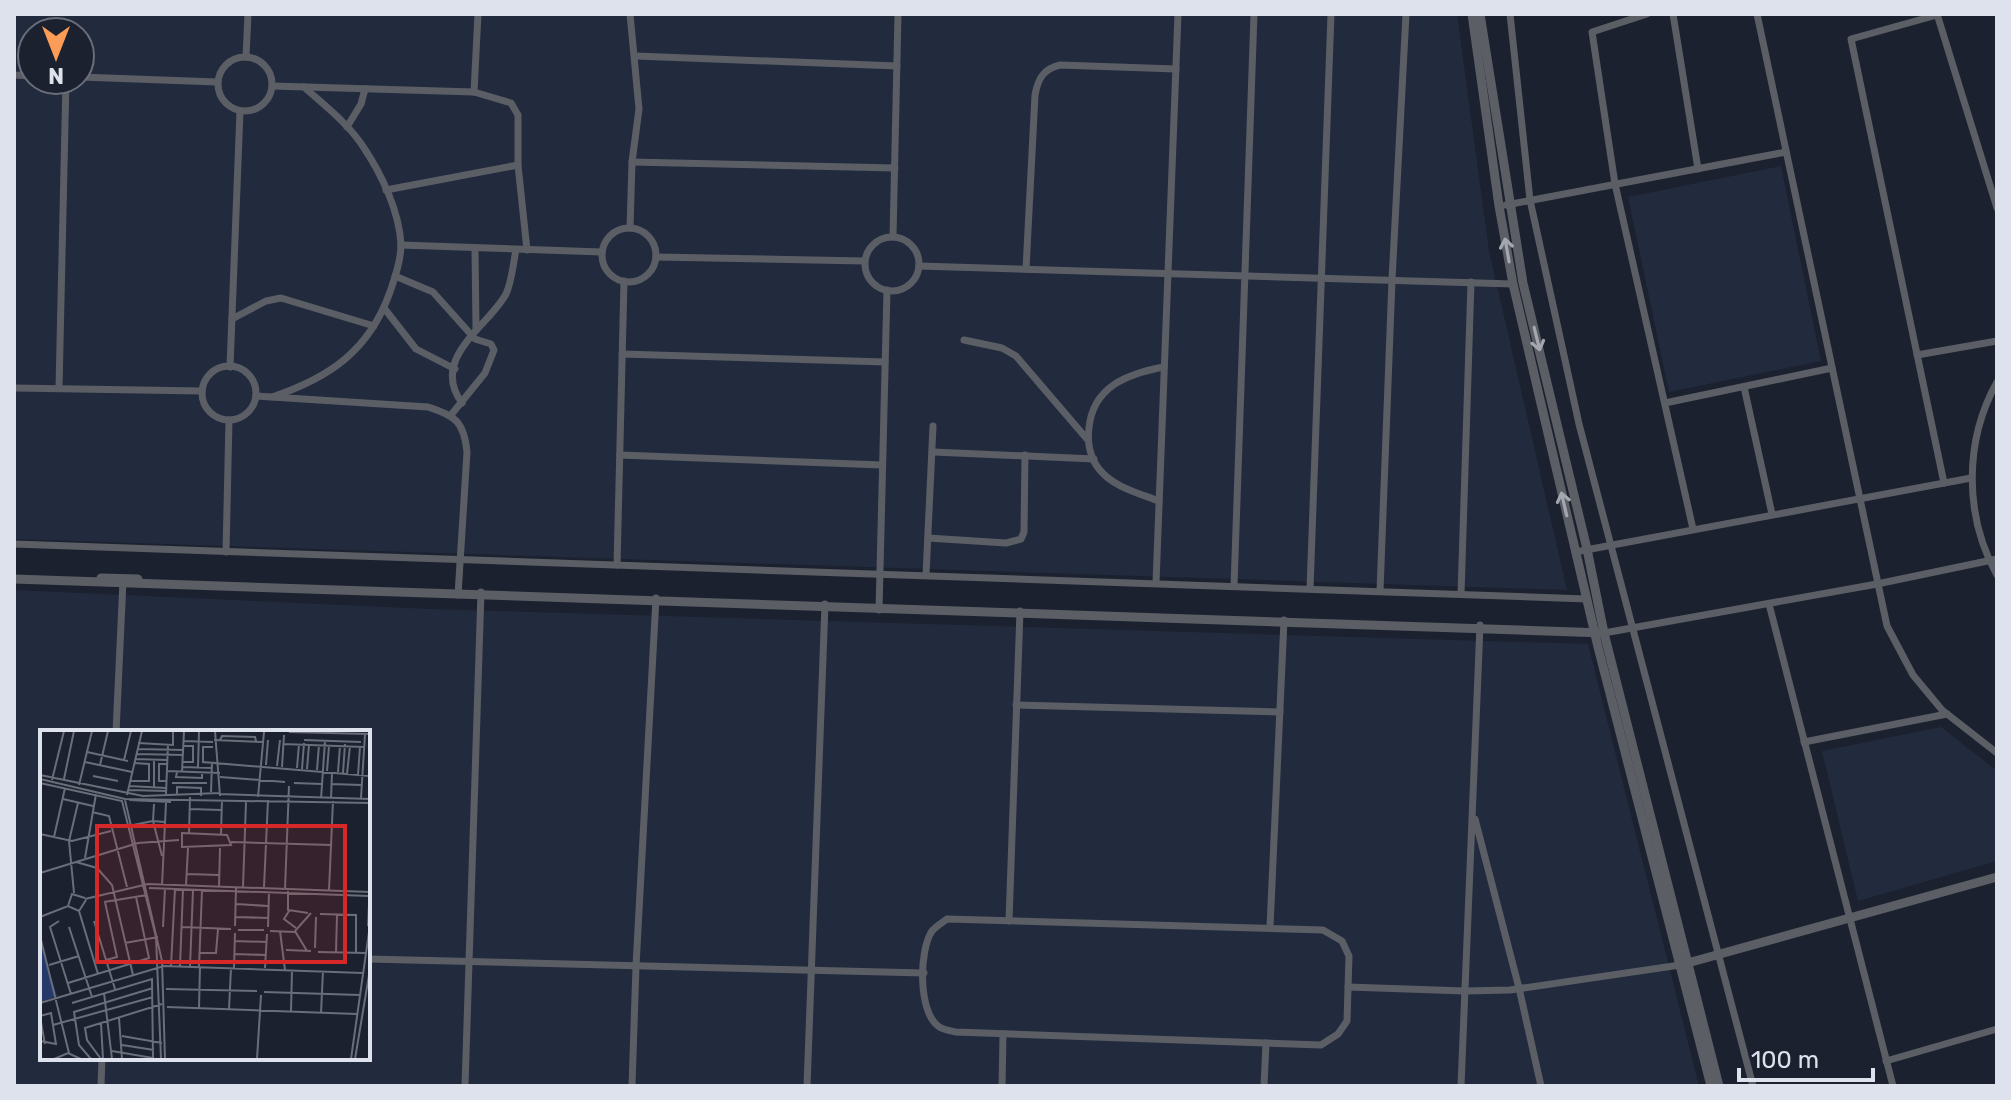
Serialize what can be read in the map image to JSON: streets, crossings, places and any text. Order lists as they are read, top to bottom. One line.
{"scale_bar":"100 m","north":"bottom"}
